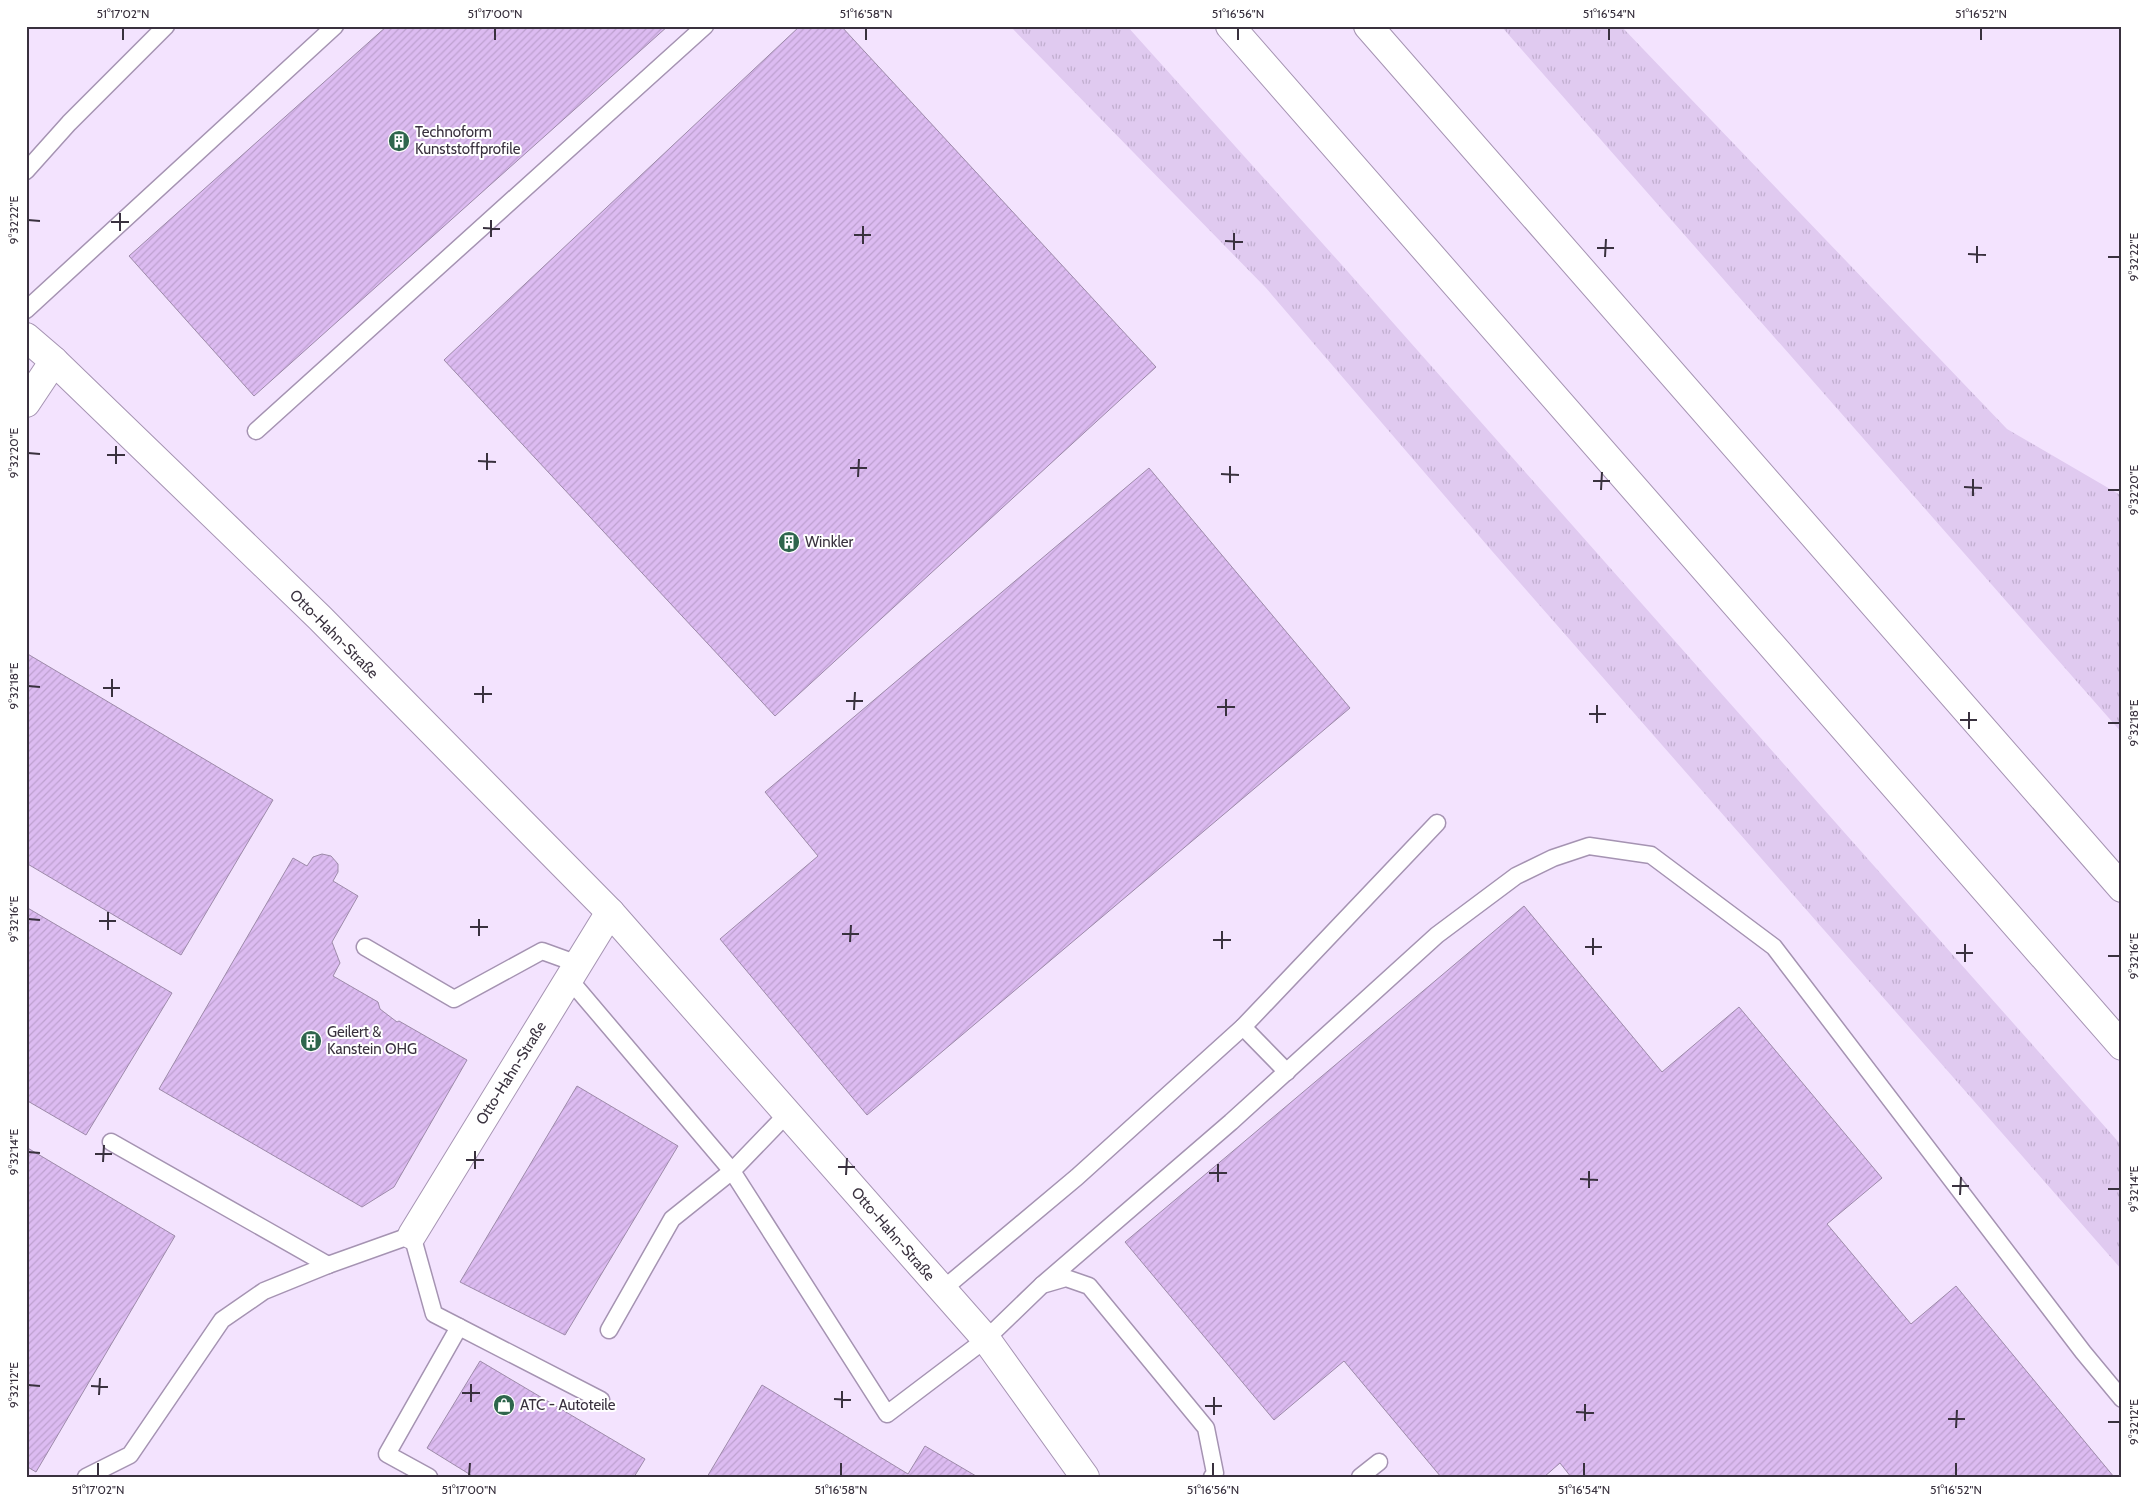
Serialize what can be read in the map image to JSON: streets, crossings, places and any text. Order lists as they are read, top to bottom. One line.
{"streets":{"main road":["Otto-Hahn-Straße"]},"places":{"building":["Technoform Kunststoffprofile","Winkler","Geilert & Kanstein OHG"],"shop":["ATC - Autoteile"]},"coordinates":["51°17'02\"N","51°17'00\"N","51°16'58\"N","51°16'56\"N","51°16'54\"N","51°16'52\"N","9°32'22\"E","9°32'20\"E","9°32'18\"E","9°32'16\"E","9°32'14\"E","9°32'12\"E"]}
